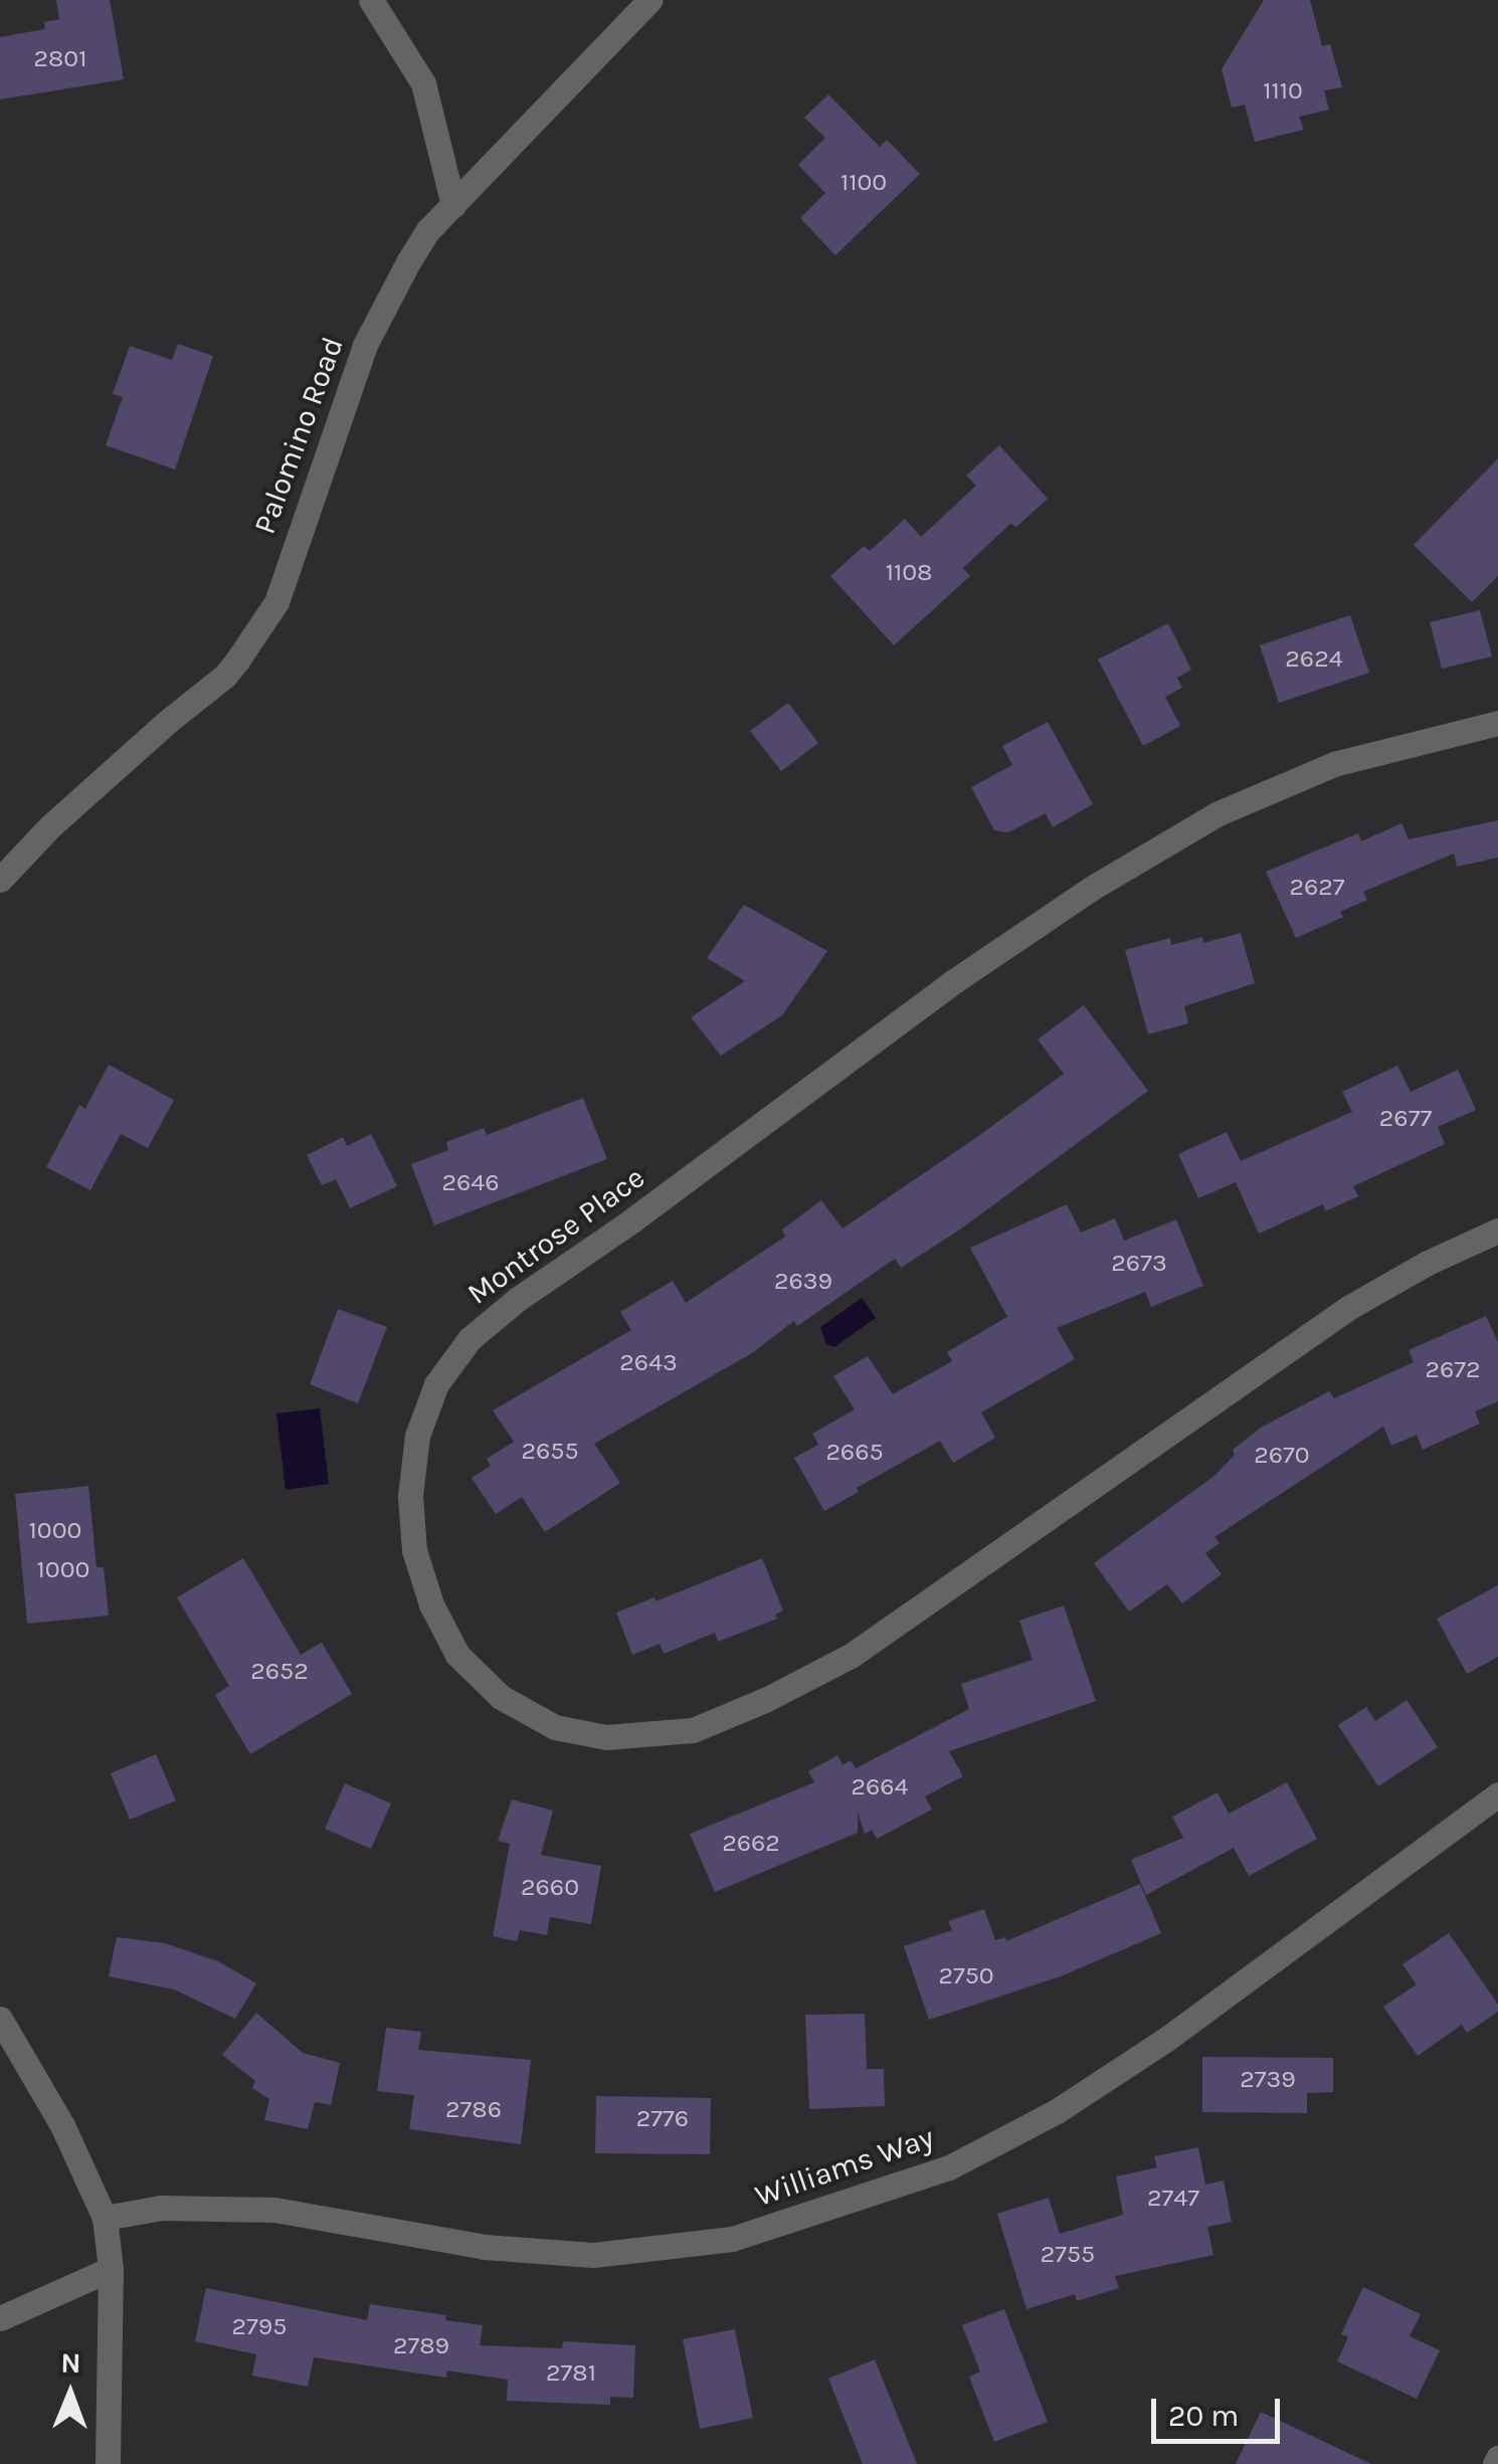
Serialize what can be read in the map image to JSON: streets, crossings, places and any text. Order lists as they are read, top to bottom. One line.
{"streets":{"street":["Palomino Road","Montrose Place","Williams Way"]},"house_numbers":["2801","1110","1100","1108","2624","2627","2677","2646","2673","2639","2643","2672","2655","2665","2670","1000","1000","2652","2664","2662","2660","2750","2739","2786","2776","2747","2755","2795","2789","2781"],"scale_bar":"20 m","north":"top"}
